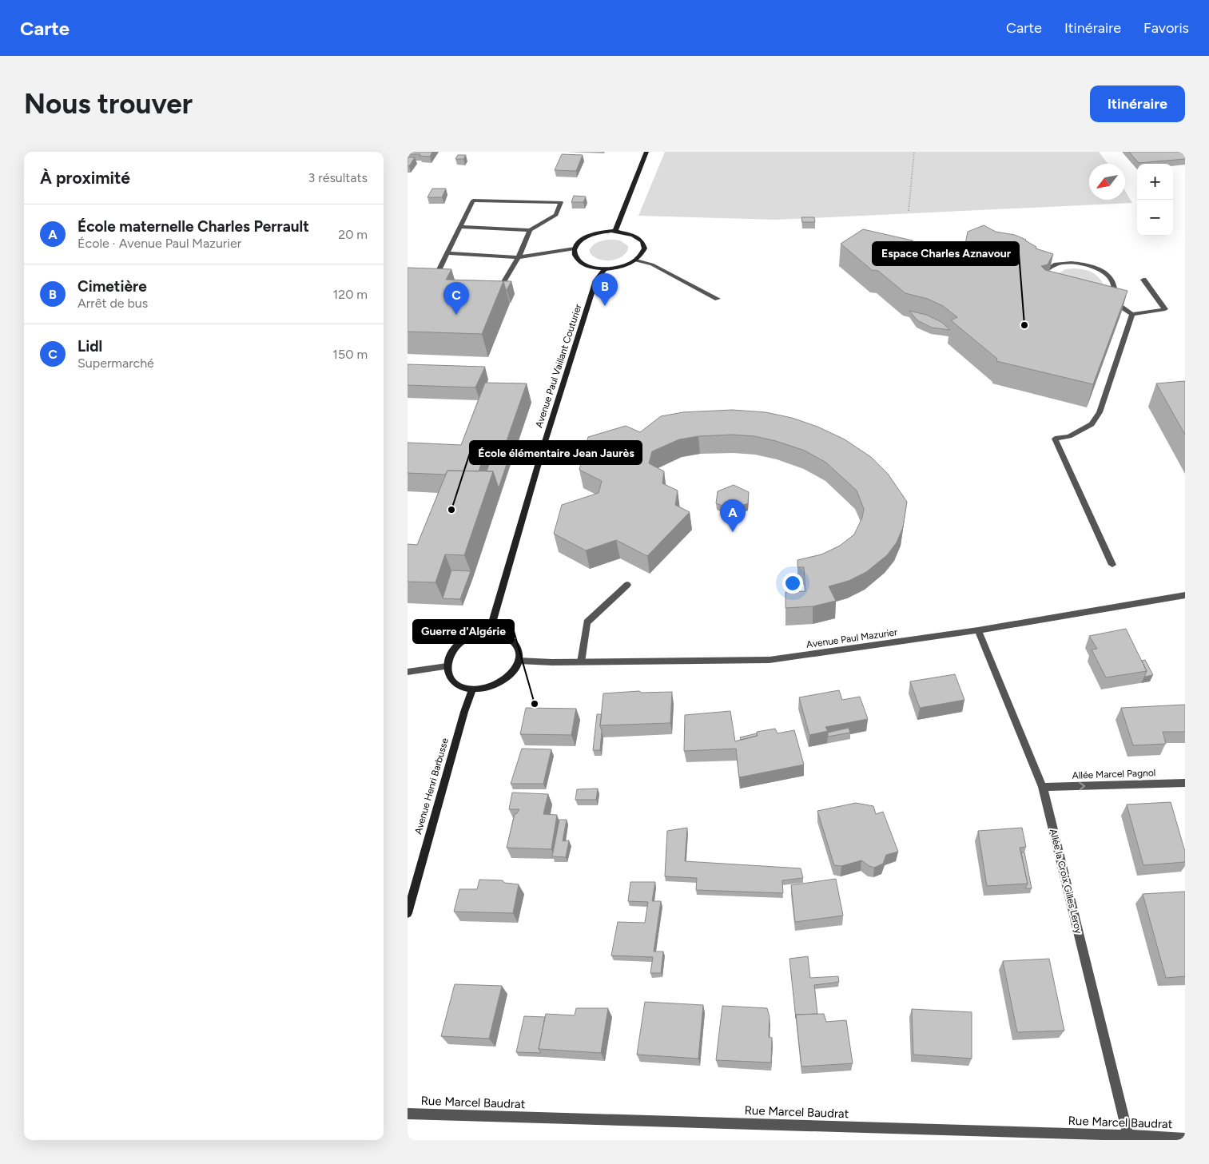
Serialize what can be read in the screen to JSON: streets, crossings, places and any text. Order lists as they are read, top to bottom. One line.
{"streets":{"street":["Avenue Paul Vaillant Couturier","Avenue Paul Mazurier","Allée Marcel Pagnol","Avenue Henri Barbusse","Allée la Croix Gilles Leroy","Rue Marcel Baudrat"]},"crossings":[["Avenue Paul Vaillant Couturier","Avenue Paul Mazurier"],["Avenue Paul Vaillant Couturier","Avenue Henri Barbusse"],["Avenue Paul Mazurier","Avenue Henri Barbusse"],["Avenue Paul Mazurier","Allée la Croix Gilles Leroy"],["Allée Marcel Pagnol","Allée la Croix Gilles Leroy"],["Allée la Croix Gilles Leroy","Rue Marcel Baudrat"]],"one_way":["Allée Marcel Pagnol"],"places":["Espace Charles Aznavour","École élémentaire Jean Jaurès","Guerre d'Algérie"],"north":"bottom left","page":{"header":"Carte","nav":["Carte","Itinéraire","Favoris"],"buttons":"Itinéraire","title":"Nous trouver","heading":["À proximité","3 résultats"],"map_buttons":["+","−"],"list":[{"mark":"A","name":"École maternelle Charles Perrault","note":"École · Avenue Paul Mazurier","value":"20 m"},{"mark":"B","name":"Cimetière","note":"Arrêt de bus","value":"120 m"},{"mark":"C","name":"Lidl","note":"Supermarché","value":"150 m"}],"pins":["B","C","A"]}}
